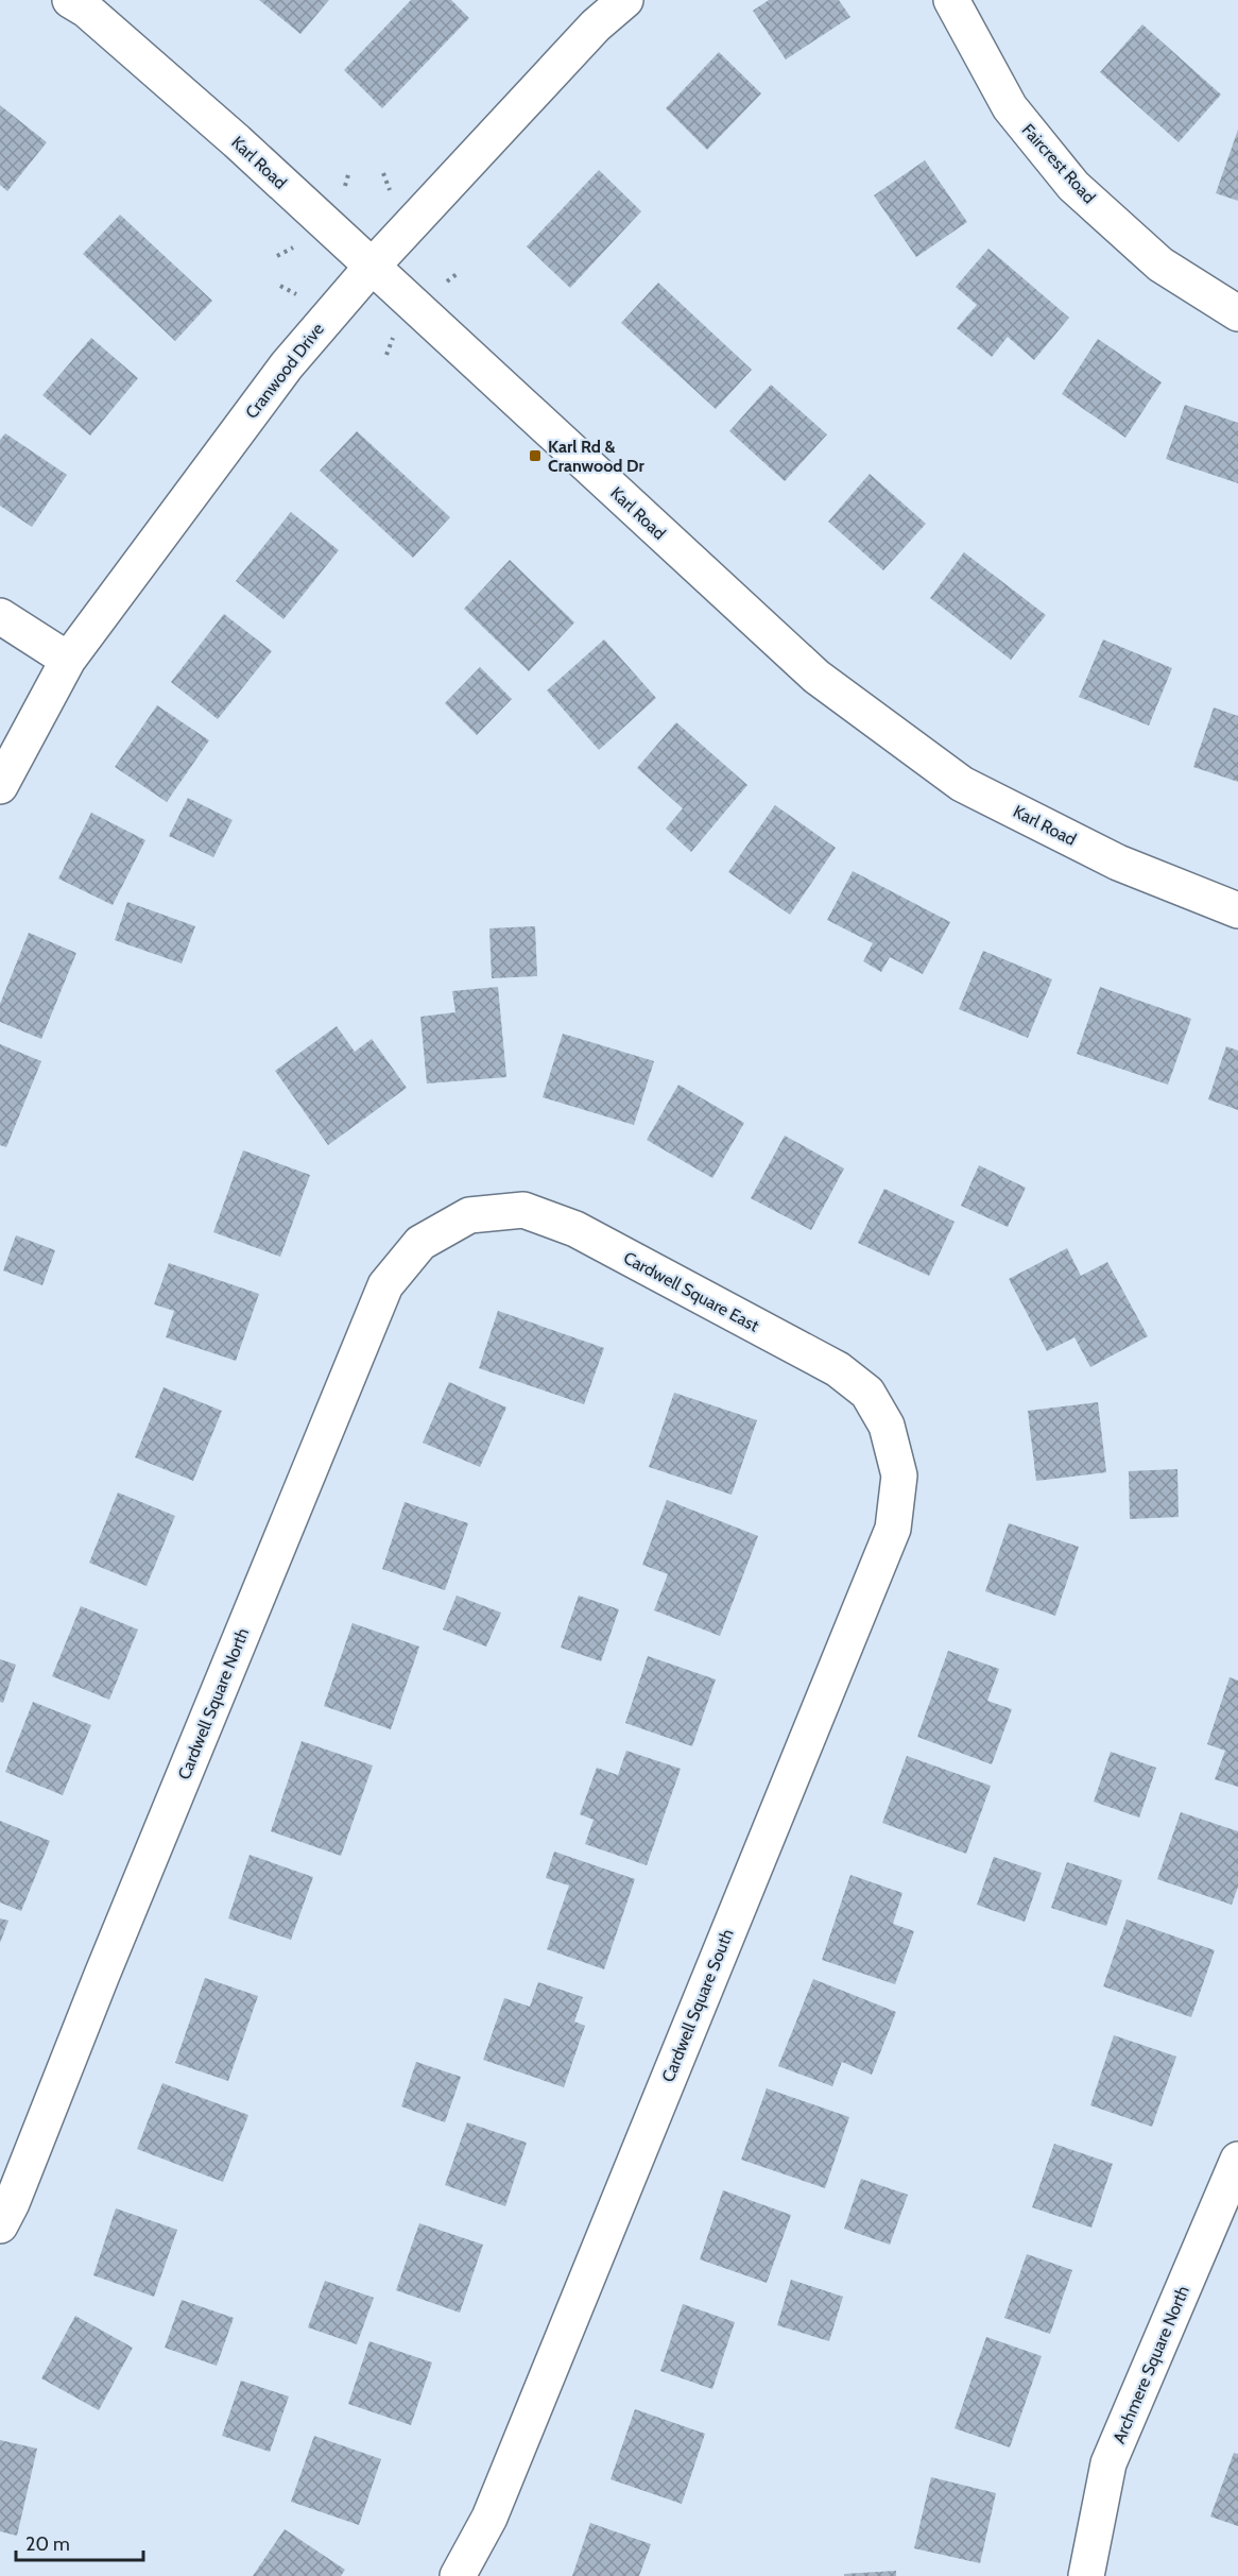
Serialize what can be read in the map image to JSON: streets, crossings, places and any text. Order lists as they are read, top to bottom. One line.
{"streets":{"street":["Karl Road","Faircrest Road","Cranwood Drive","Cardwell Square East","Cardwell Square North","Cardwell Square South","Archmere Square North"]},"crossings":[["Karl Road","Cranwood Drive"],["Cardwell Square East","Cardwell Square North"],["Cardwell Square East","Cardwell Square South"]],"places":{"transit":["Karl Rd & Cranwood Dr"]},"scale_bar":"20 m"}
